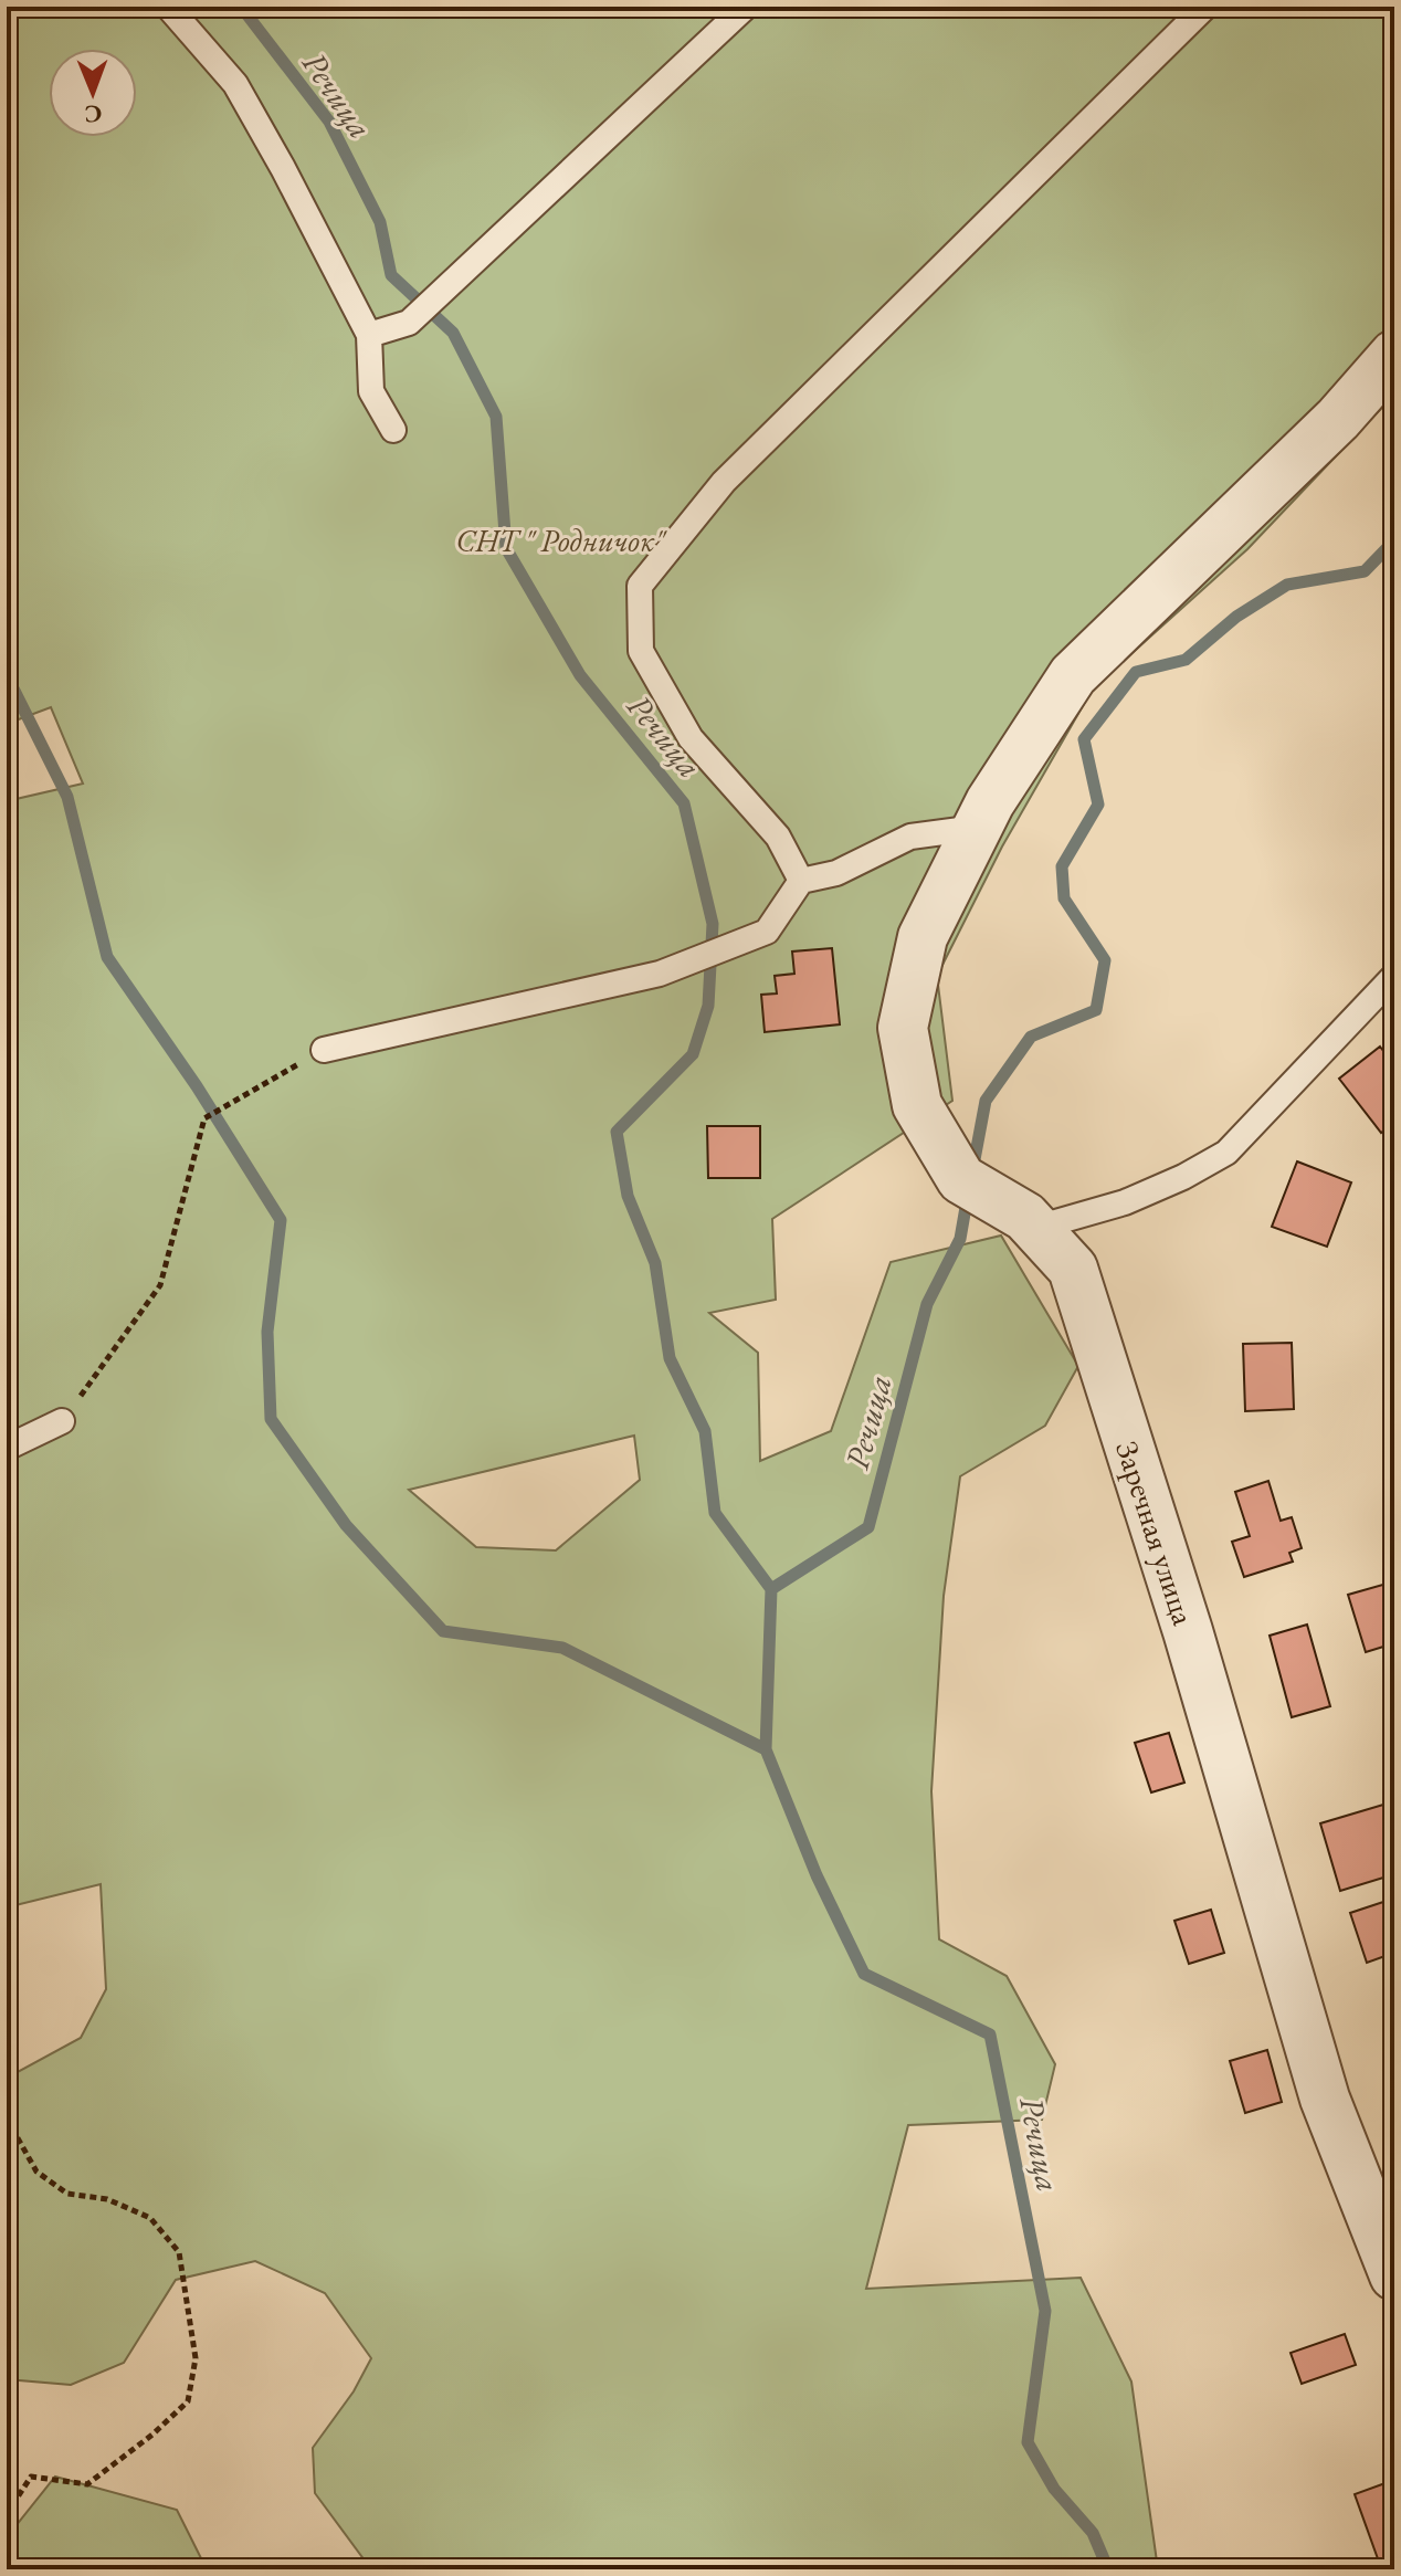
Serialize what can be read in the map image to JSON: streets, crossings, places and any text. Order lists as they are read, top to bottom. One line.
{"streets":{"street":["Заречная улица"]},"water":["Речица"],"parks":["СНТ \" Родничок\""],"north":"bottom"}
